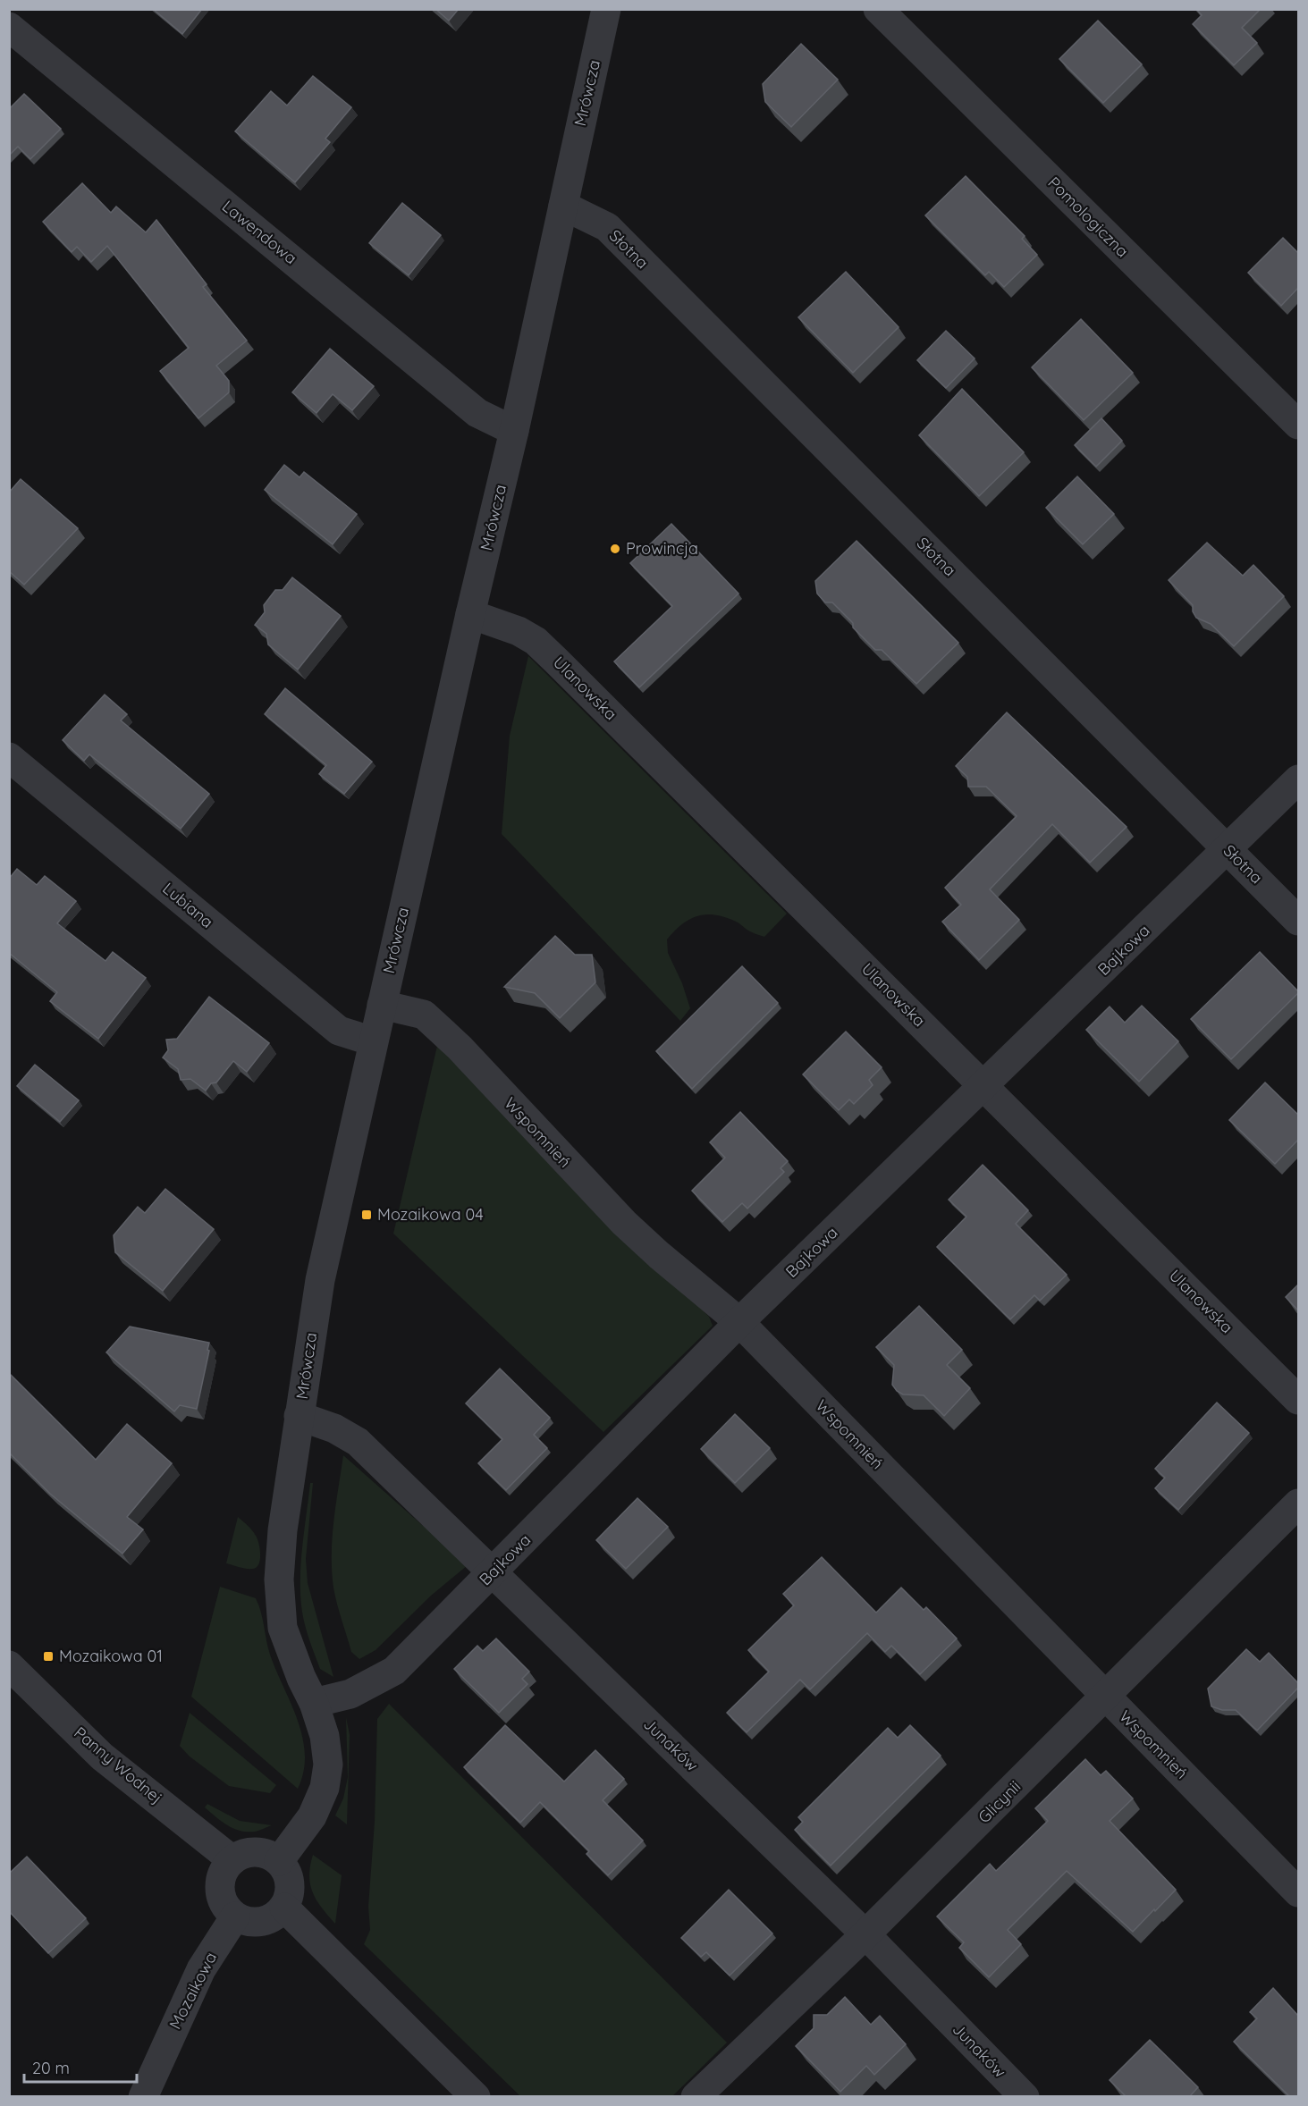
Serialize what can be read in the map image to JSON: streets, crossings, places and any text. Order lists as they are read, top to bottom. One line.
{"streets":{"street":["Mrówcza","Pomologiczna","Lawendowa","Słotna","Ulanowska","Lubiana","Bajkowa","Wspomnień","Junaków","Panny Wodnej","Glicynii","Mozaikowa"]},"crossings":[["Mrówcza","Lawendowa"],["Mrówcza","Słotna"],["Mrówcza","Ulanowska"],["Mrówcza","Lubiana"],["Mrówcza","Bajkowa"],["Mrówcza","Wspomnień"],["Mrówcza","Junaków"],["Mrówcza","Panny Wodnej"],["Mrówcza","Mozaikowa"],["Słotna","Bajkowa"],["Ulanowska","Bajkowa"],["Bajkowa","Wspomnień"],["Bajkowa","Junaków"],["Wspomnień","Glicynii"],["Junaków","Glicynii"],["Panny Wodnej","Mozaikowa"]],"places":{"other":["Prowincja"],"transit":["Mozaikowa 04","Mozaikowa 01"]},"scale_bar":"20 m"}
